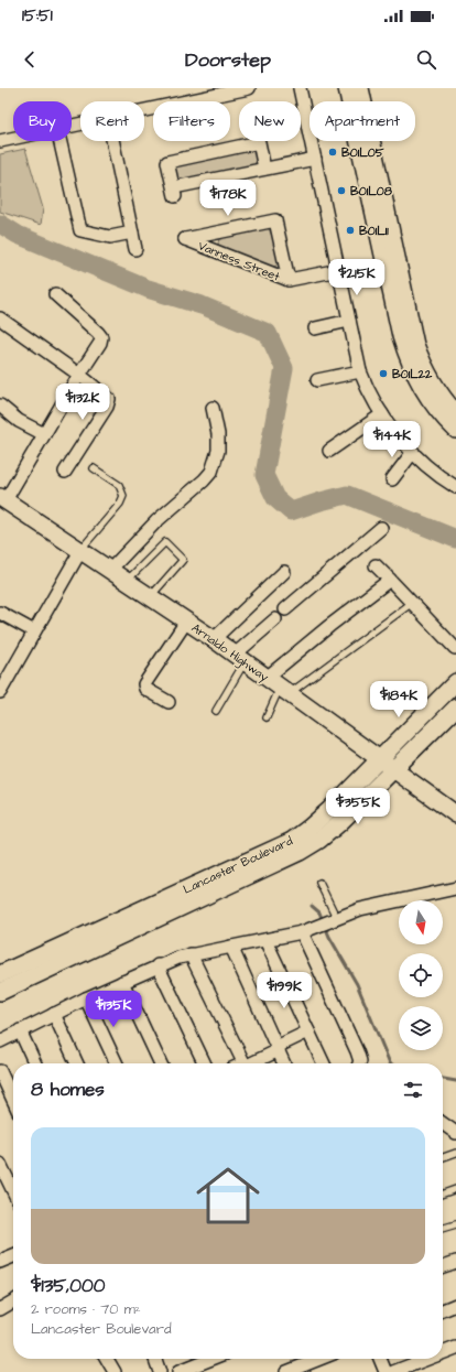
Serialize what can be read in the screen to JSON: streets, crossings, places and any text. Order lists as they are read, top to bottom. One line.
{"streets":{"main road":["Arnaldo Highway","Lancaster Boulevard"],"street":["Vanness Street"]},"crossings":[["Arnaldo Highway","Lancaster Boulevard"]],"places":["B01L05","B01L08","B01L11","B01L22"],"north":"bottom","page":{"status":"15:51","header":"Doorstep","chip":["Buy","Rent","Filters","New","Apartment"],"price":["$178K","$215K","$132K","$144K","$184K","$355K","$199K","$135K"],"heading":"8 homes","list":[{"name":"$135,000","note":"2 rooms · 70 m² · Lancaster Boulevard"}]}}
